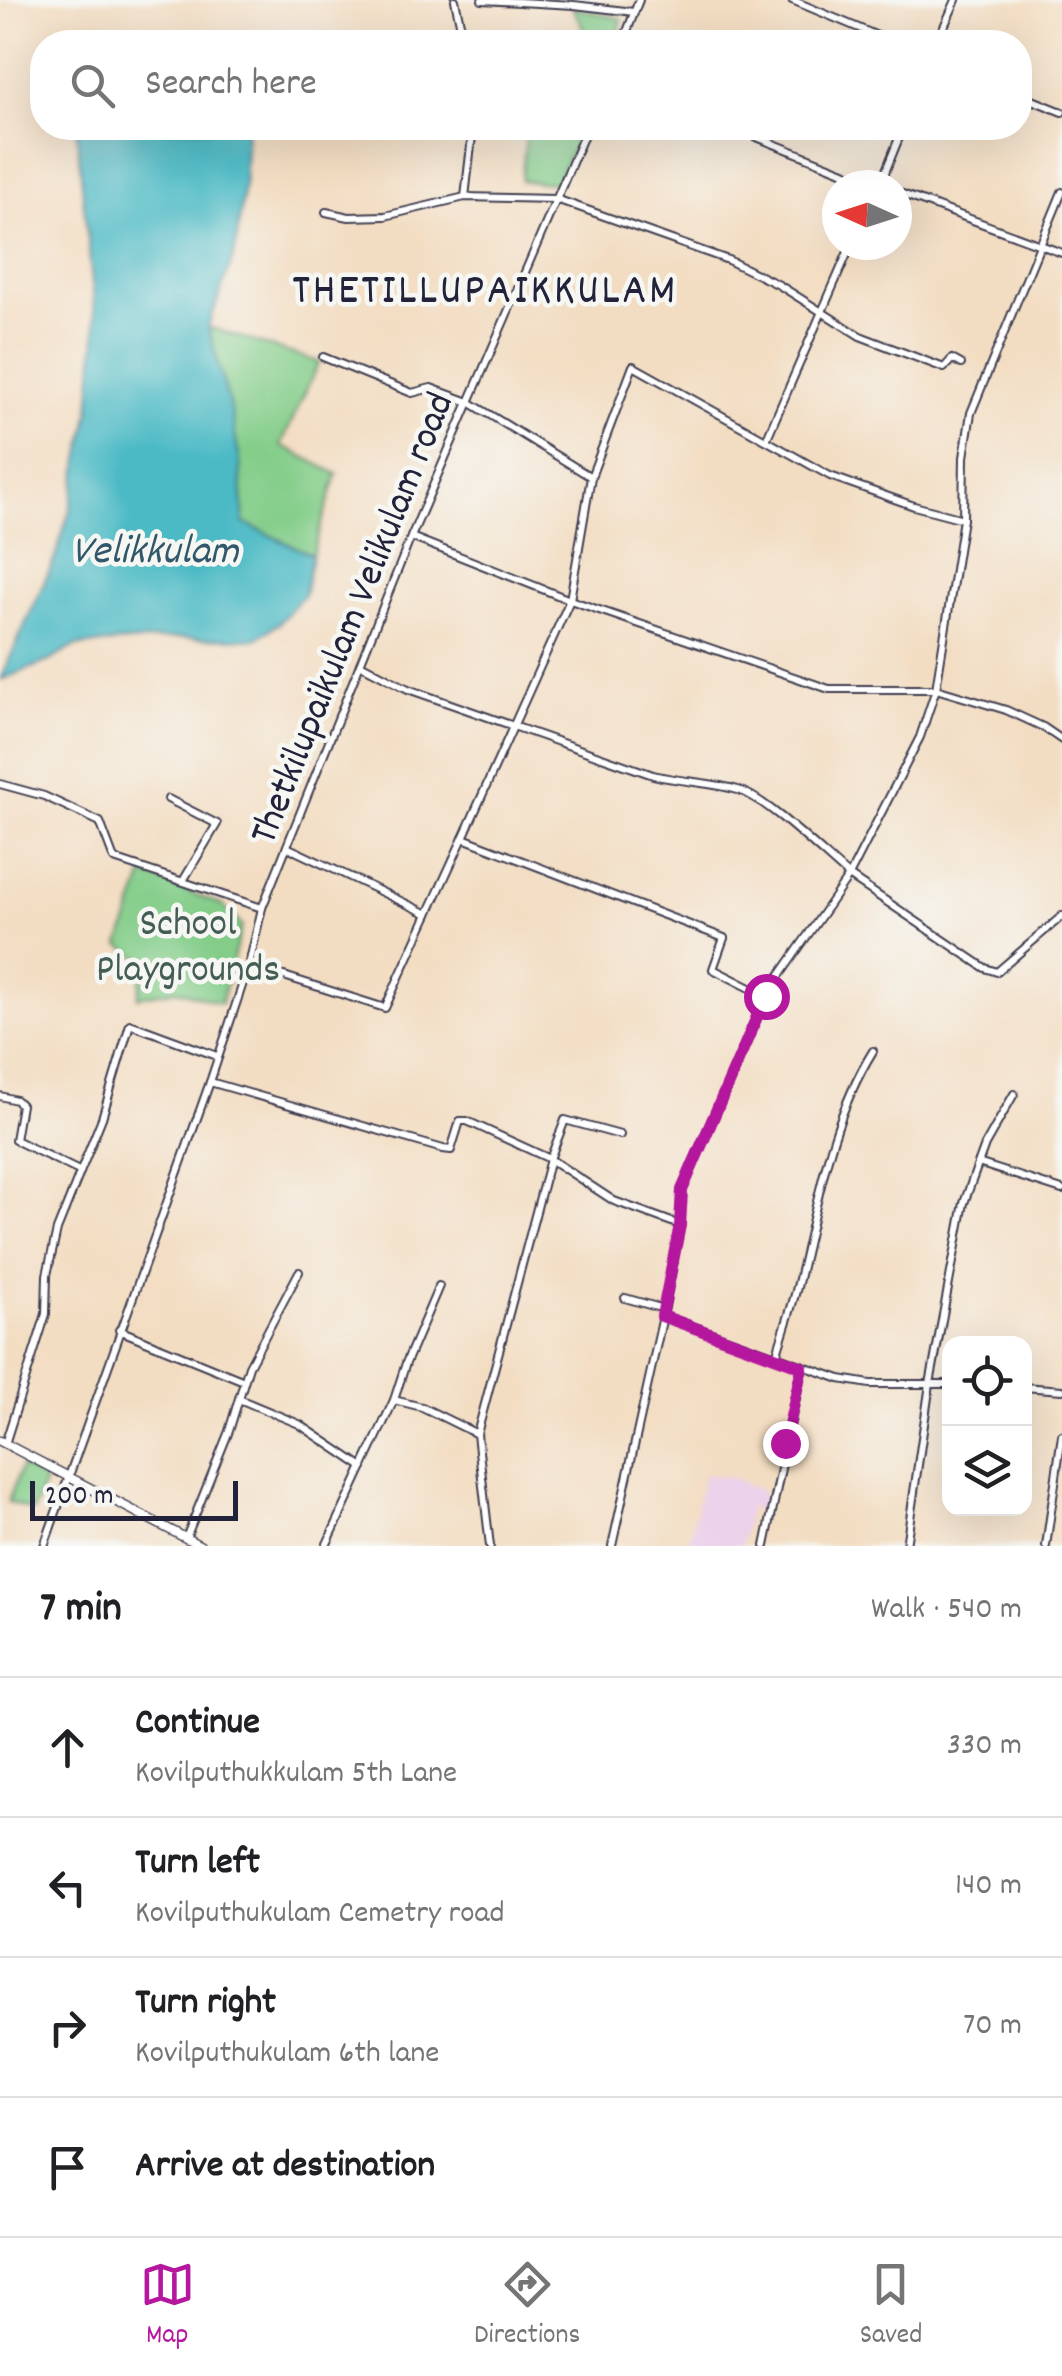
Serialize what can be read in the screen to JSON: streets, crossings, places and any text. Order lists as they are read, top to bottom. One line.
{"streets":{"street":["Thetkilupaikulam Velikulam road"]},"districts":["THETILLUPAIKKULAM"],"water":["Velikkulam"],"parks":["School Playgrounds"],"scale_bar":"200 m","north":"left","page":{"search":"Search here","scale":"200 m","heading":["7 min","Walk · 540 m"],"list":[["Continue","Kovilputhukkulam 5th Lane","330 m"],["Turn left","Kovilputhukulam Cemetry road","140 m"],["Turn right","Kovilputhukulam 6th lane","70 m"],"Arrive at destination"],"nav":["Map","Directions","Saved"]}}
